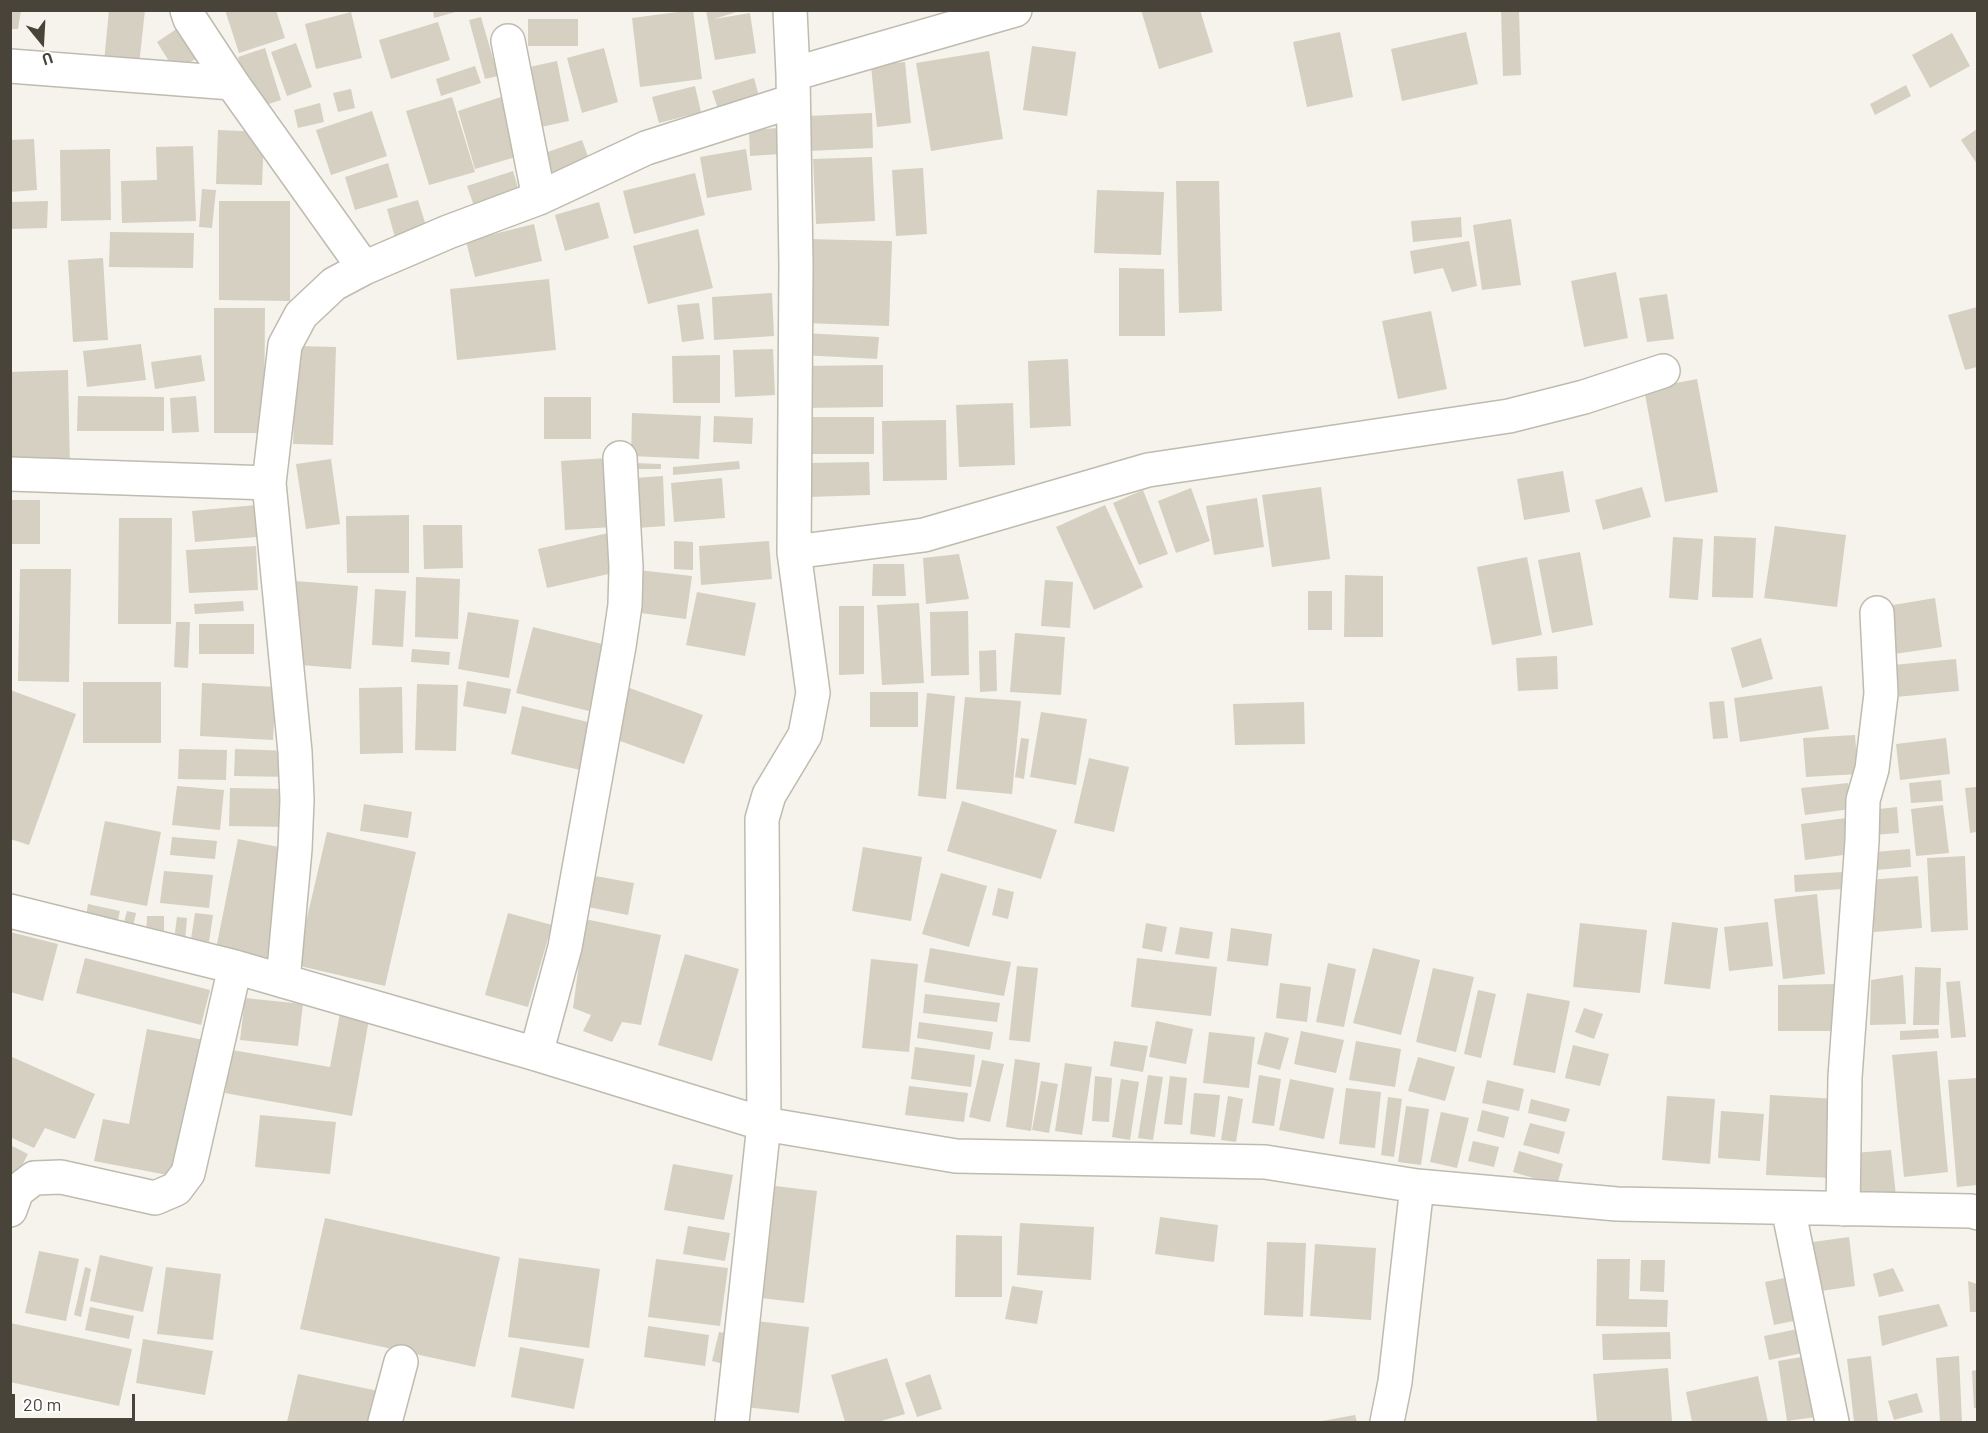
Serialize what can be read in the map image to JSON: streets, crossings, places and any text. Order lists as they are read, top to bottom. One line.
{"scale_bar":"20 m","north":"bottom"}
